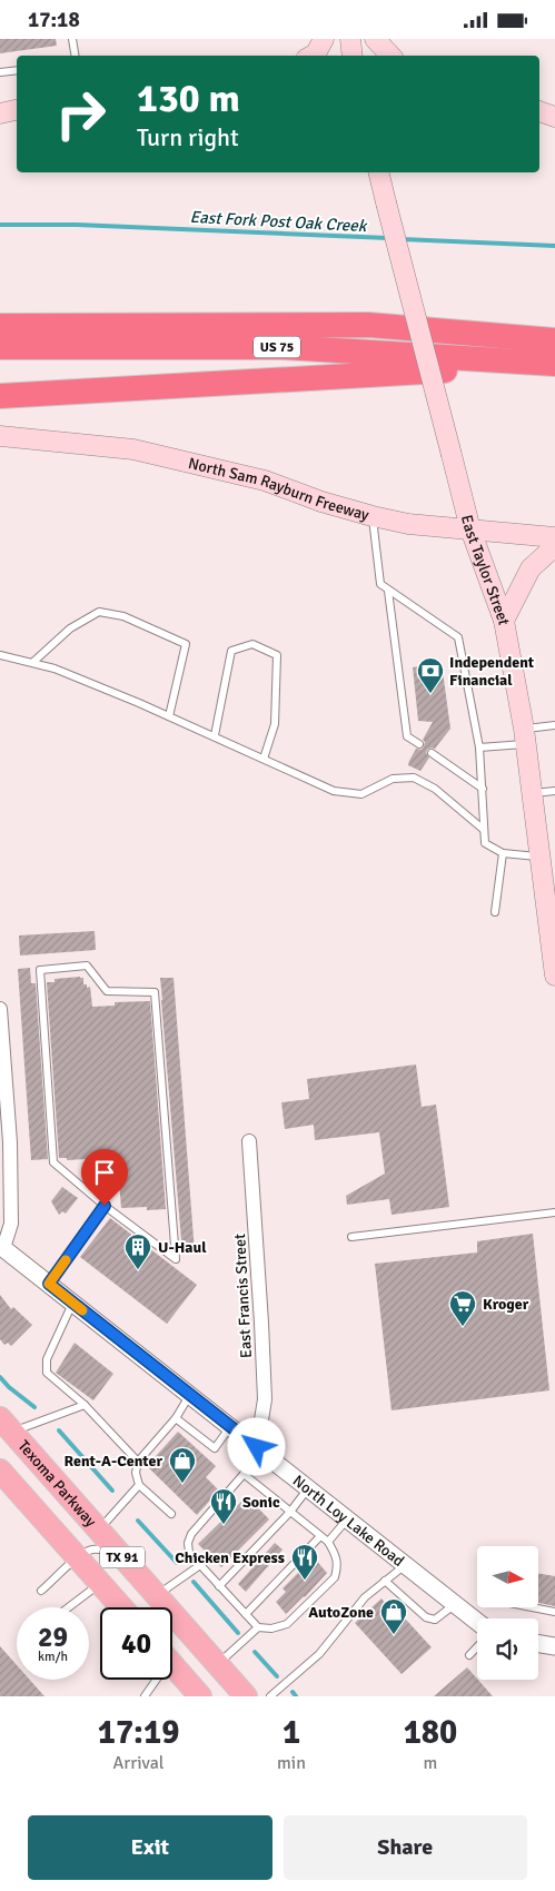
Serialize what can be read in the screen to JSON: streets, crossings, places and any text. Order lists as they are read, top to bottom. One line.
{"streets":{"highway":["US 75"],"main road":["North Sam Rayburn Freeway","East Taylor Street","Texoma Parkway","TX 91"],"street":["East Francis Street","North Loy Lake Road"]},"crossings":[["North Sam Rayburn Freeway","East Taylor Street"],["East Francis Street","North Loy Lake Road"]],"water":["East Fork Post Oak Creek"],"places":{"bank":["Independent Financial"],"building":["U-Haul"],"supermarket":["Kroger"],"shop":["Rent-A-Center","AutoZone"],"restaurant":["Sonic","Chicken Express"]},"north":"right","page":{"status":"17:18","turn":["130 m","Turn right"],"speed":"29 km/h","limit":"40","eta":["17:19","Arrival","1","min","180","m"],"buttons":["Exit","Share"]}}
